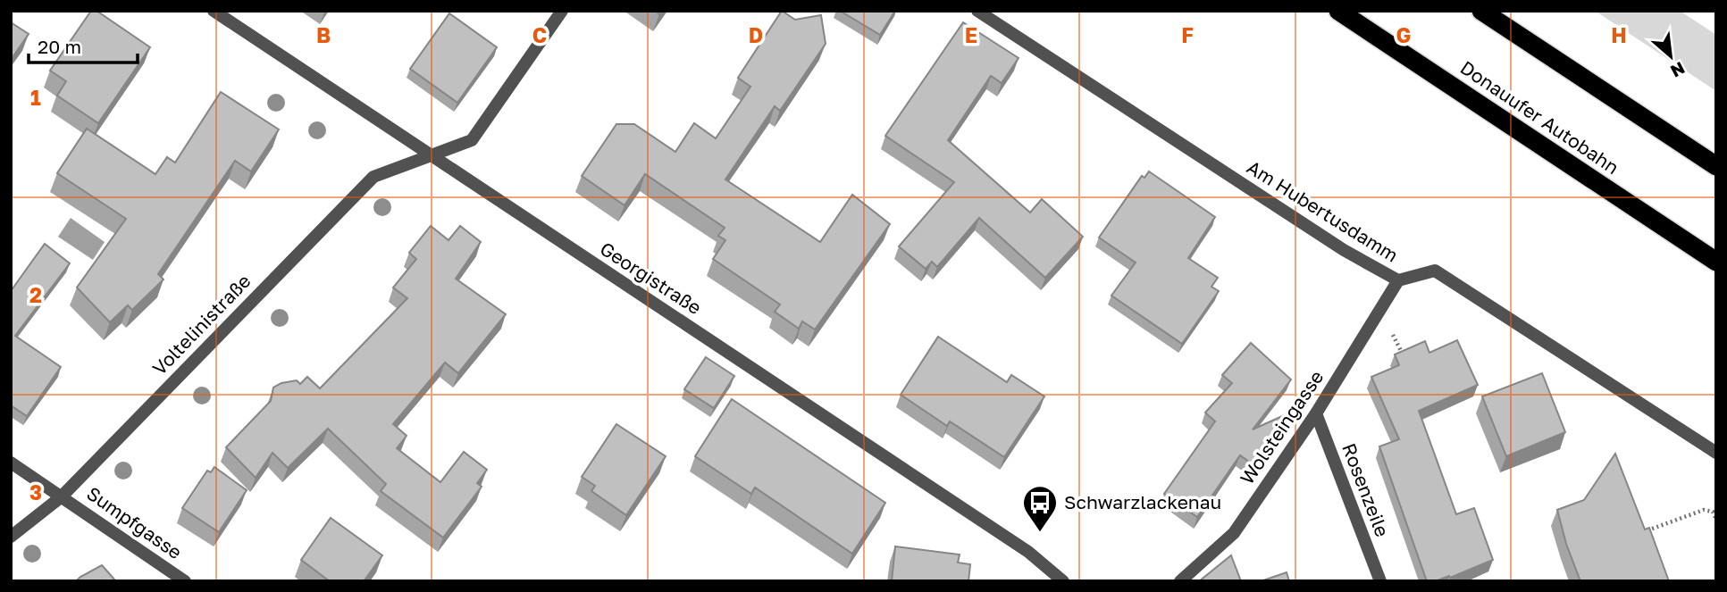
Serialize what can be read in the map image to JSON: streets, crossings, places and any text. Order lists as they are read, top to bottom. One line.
{"streets":{"highway":["Donauufer Autobahn"],"street":["Am Hubertusdamm","Georgistraße","Voltelinistraße","Wolsteingasse","Rosenzeile","Sumpfgasse"]},"crossings":[["Am Hubertusdamm","Wolsteingasse"],["Georgistraße","Voltelinistraße"],["Voltelinistraße","Sumpfgasse"],["Wolsteingasse","Rosenzeile"]],"places":{"bus stop":["Schwarzlackenau"]},"scale_bar":"20 m","north":"bottom right","grid":{"columns":["B","C","D","E","F","G","H"],"rows":["1","2","3"]}}
